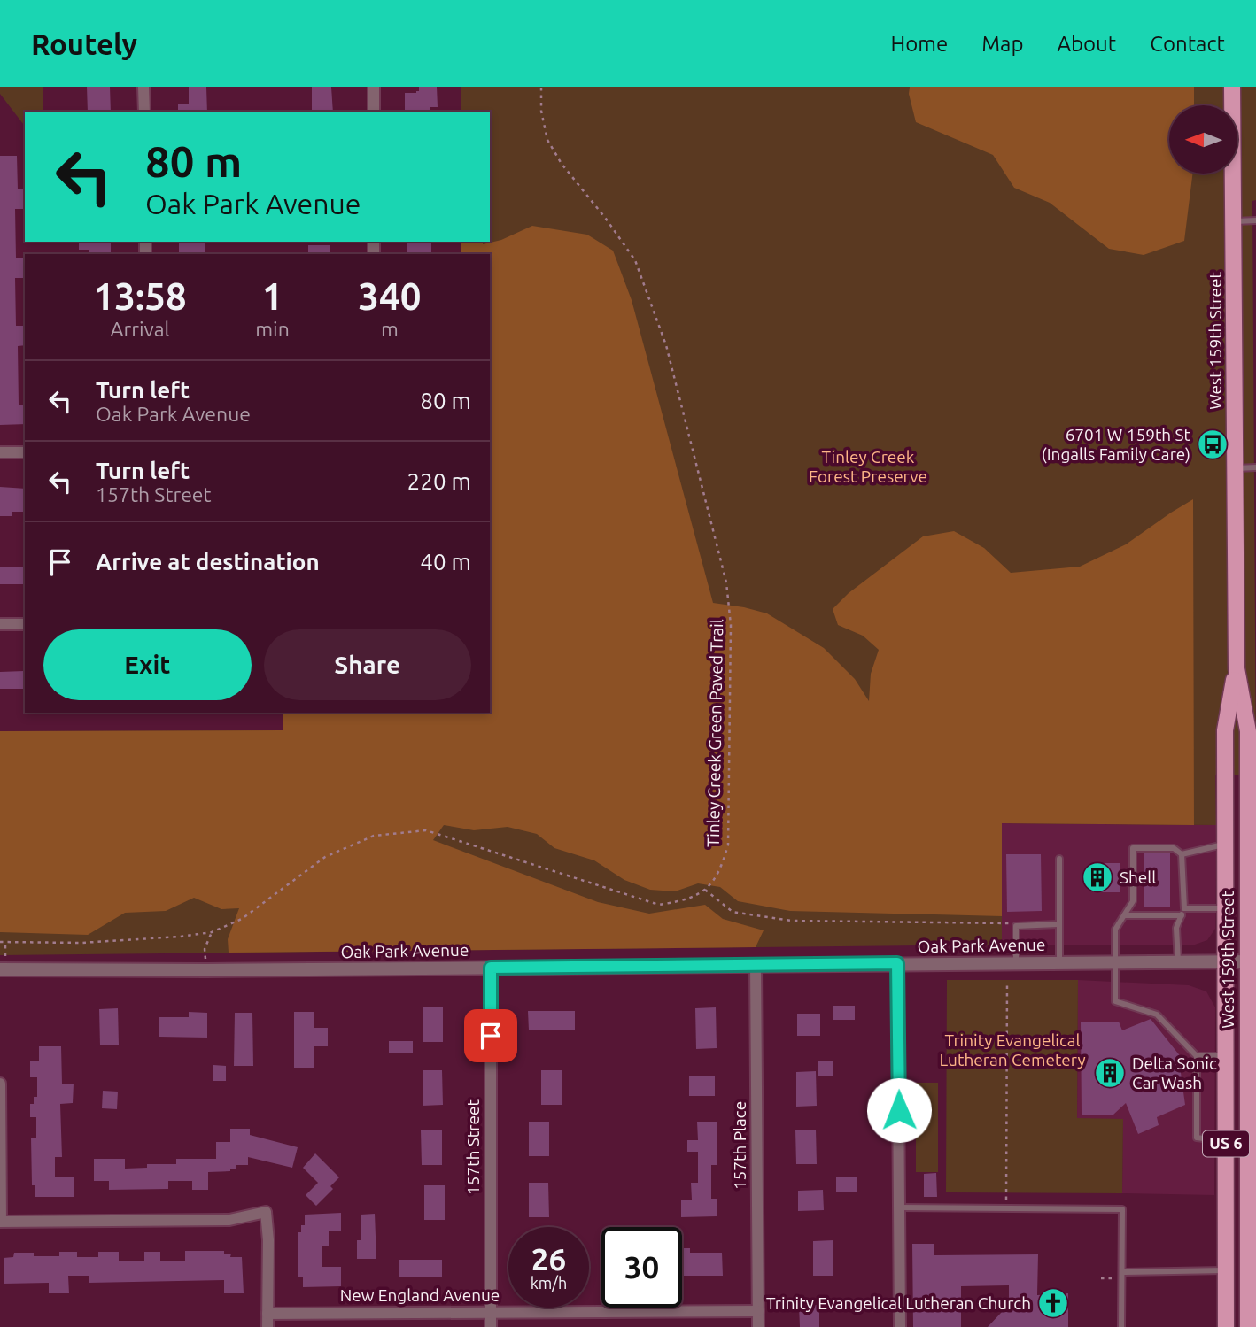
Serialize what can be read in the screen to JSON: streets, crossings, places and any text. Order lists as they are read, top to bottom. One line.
{"streets":{"main road":["West 159th Street","US 6"],"street":["Oak Park Avenue","157th Place","157th Street","New England Avenue"],"path":["Tinley Creek Green Paved Trail"]},"crossings":[["West 159th Street","Oak Park Avenue"],["Oak Park Avenue","157th Place"],["Oak Park Avenue","157th Street"],["157th Place","New England Avenue"],["157th Street","New England Avenue"]],"parks":["Tinley Creek Forest Preserve","Trinity Evangelical Lutheran Cemetery"],"places":{"bus stop":["6701 W 159th St (Ingalls Family Care)"],"building":["Shell","Delta Sonic Car Wash"],"church":["Trinity Evangelical Lutheran Church"]},"north":"left","page":{"header":"Routely","nav":["Home","Map","About","Contact"],"turn":["80 m","Oak Park Avenue"],"eta":["13:58","Arrival","1","min","340","m"],"list":[{"name":"Turn left","note":"Oak Park Avenue","value":"80 m"},{"name":"Turn left","note":"157th Street","value":"220 m"},{"name":"Arrive at destination","value":"40 m"}],"buttons":["Exit","Share"],"speed":"26 km/h","limit":"30"}}
